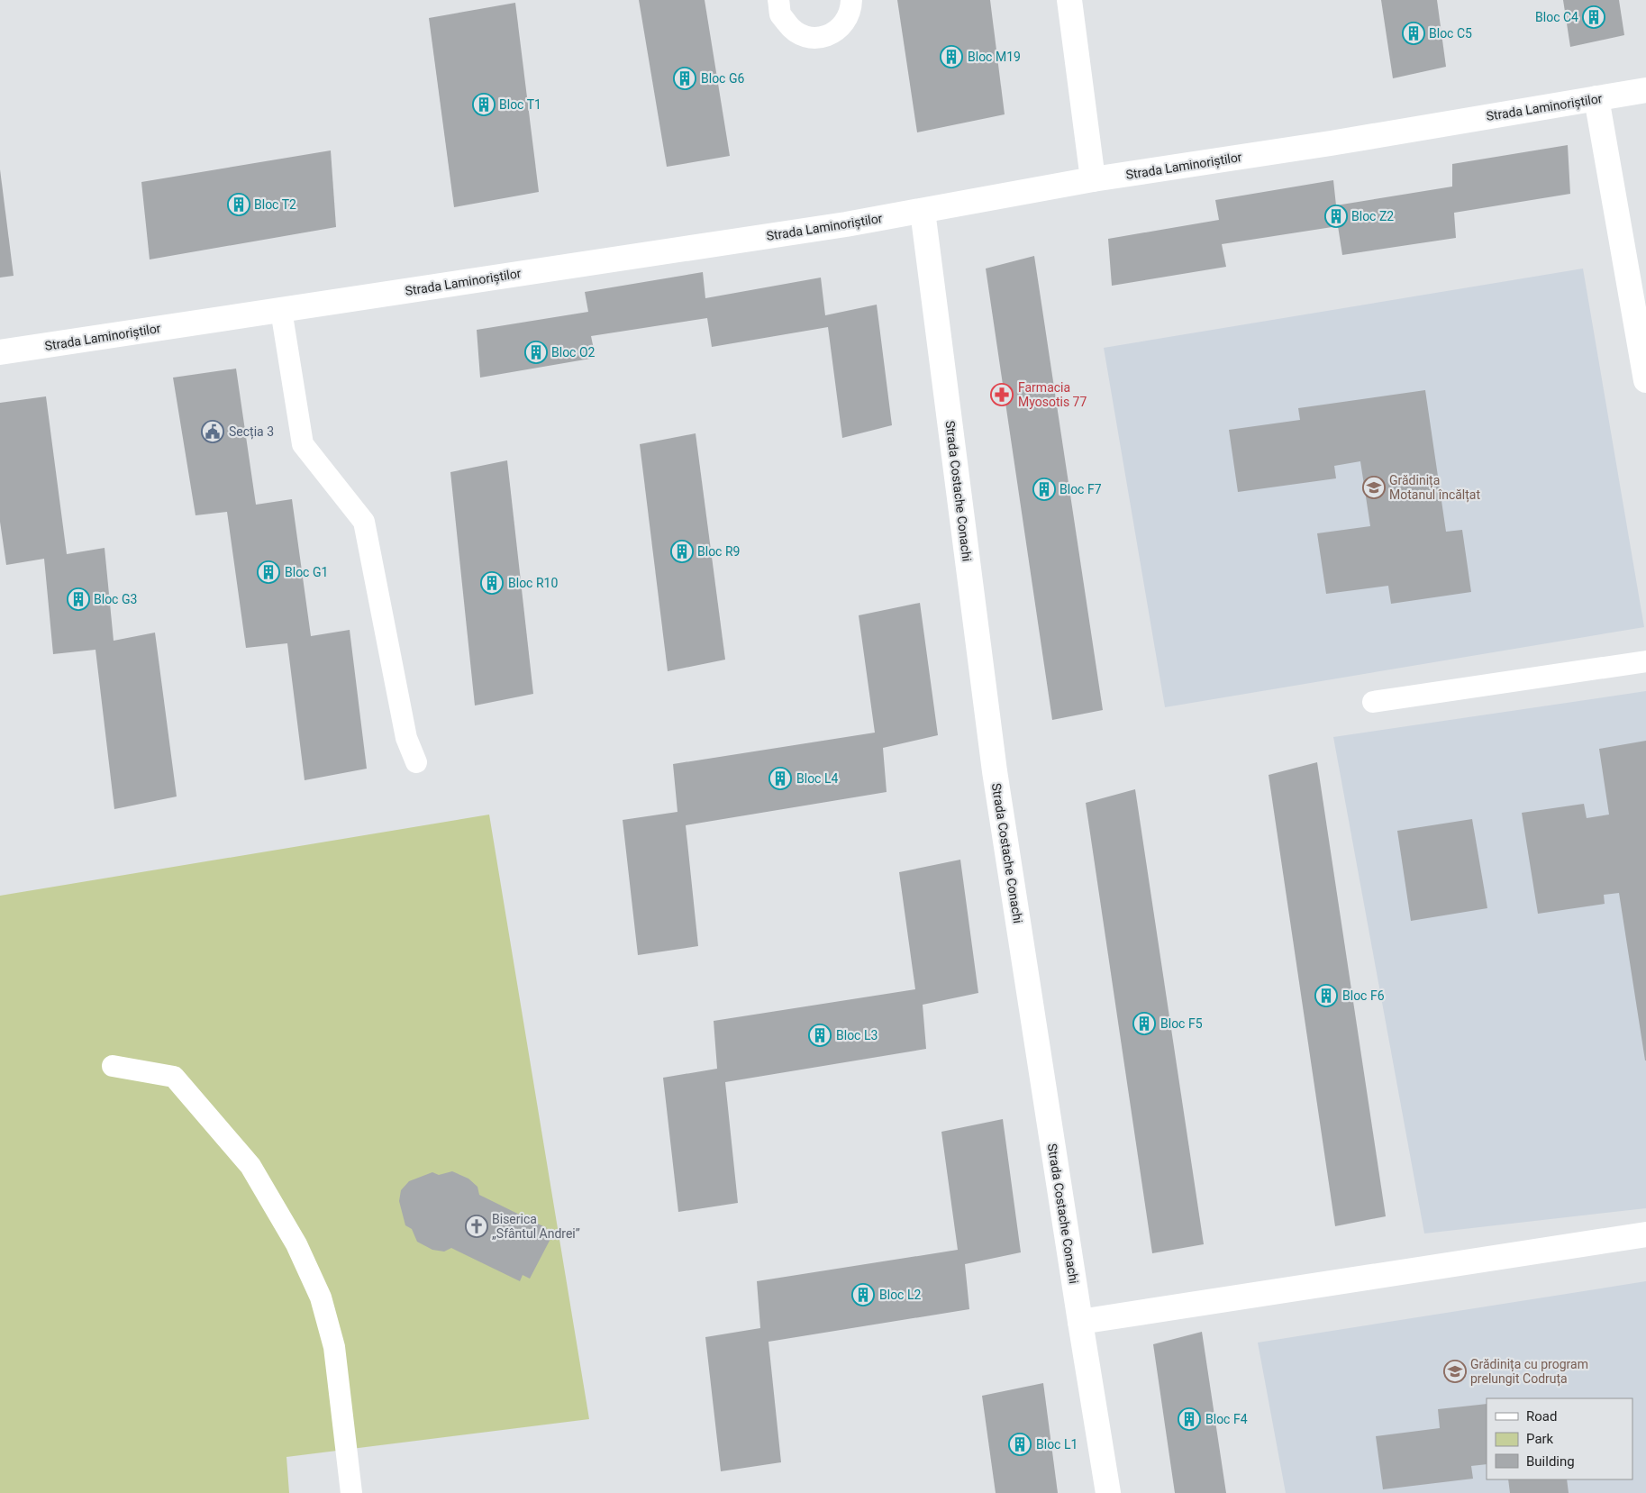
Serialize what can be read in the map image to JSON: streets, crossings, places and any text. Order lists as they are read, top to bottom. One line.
{"streets":{"street":["Strada Laminoriștilor","Strada Costache Conachi"]},"crossings":[["Strada Laminoriștilor","Strada Costache Conachi"]],"places":{"building":["Bloc C4","Bloc C5","Bloc M19","Bloc G6","Bloc T1","Bloc T2","Bloc Z2","Bloc O2","Bloc F7","Bloc R9","Bloc G1","Bloc R10","Bloc G3","Bloc L4","Bloc F6","Bloc F5","Bloc L3","Bloc L2","Bloc F4","Bloc L1"],"pharmacy":["Farmacia Myosotis 77"],"public building":["Secția 3"],"school or university":["Grădinița Motanul încălțat","Grădinița cu program prelungit Codruța"],"church":["Biserica „Sfântul Andrei”"]},"legend":["Road","Park","Building"]}
